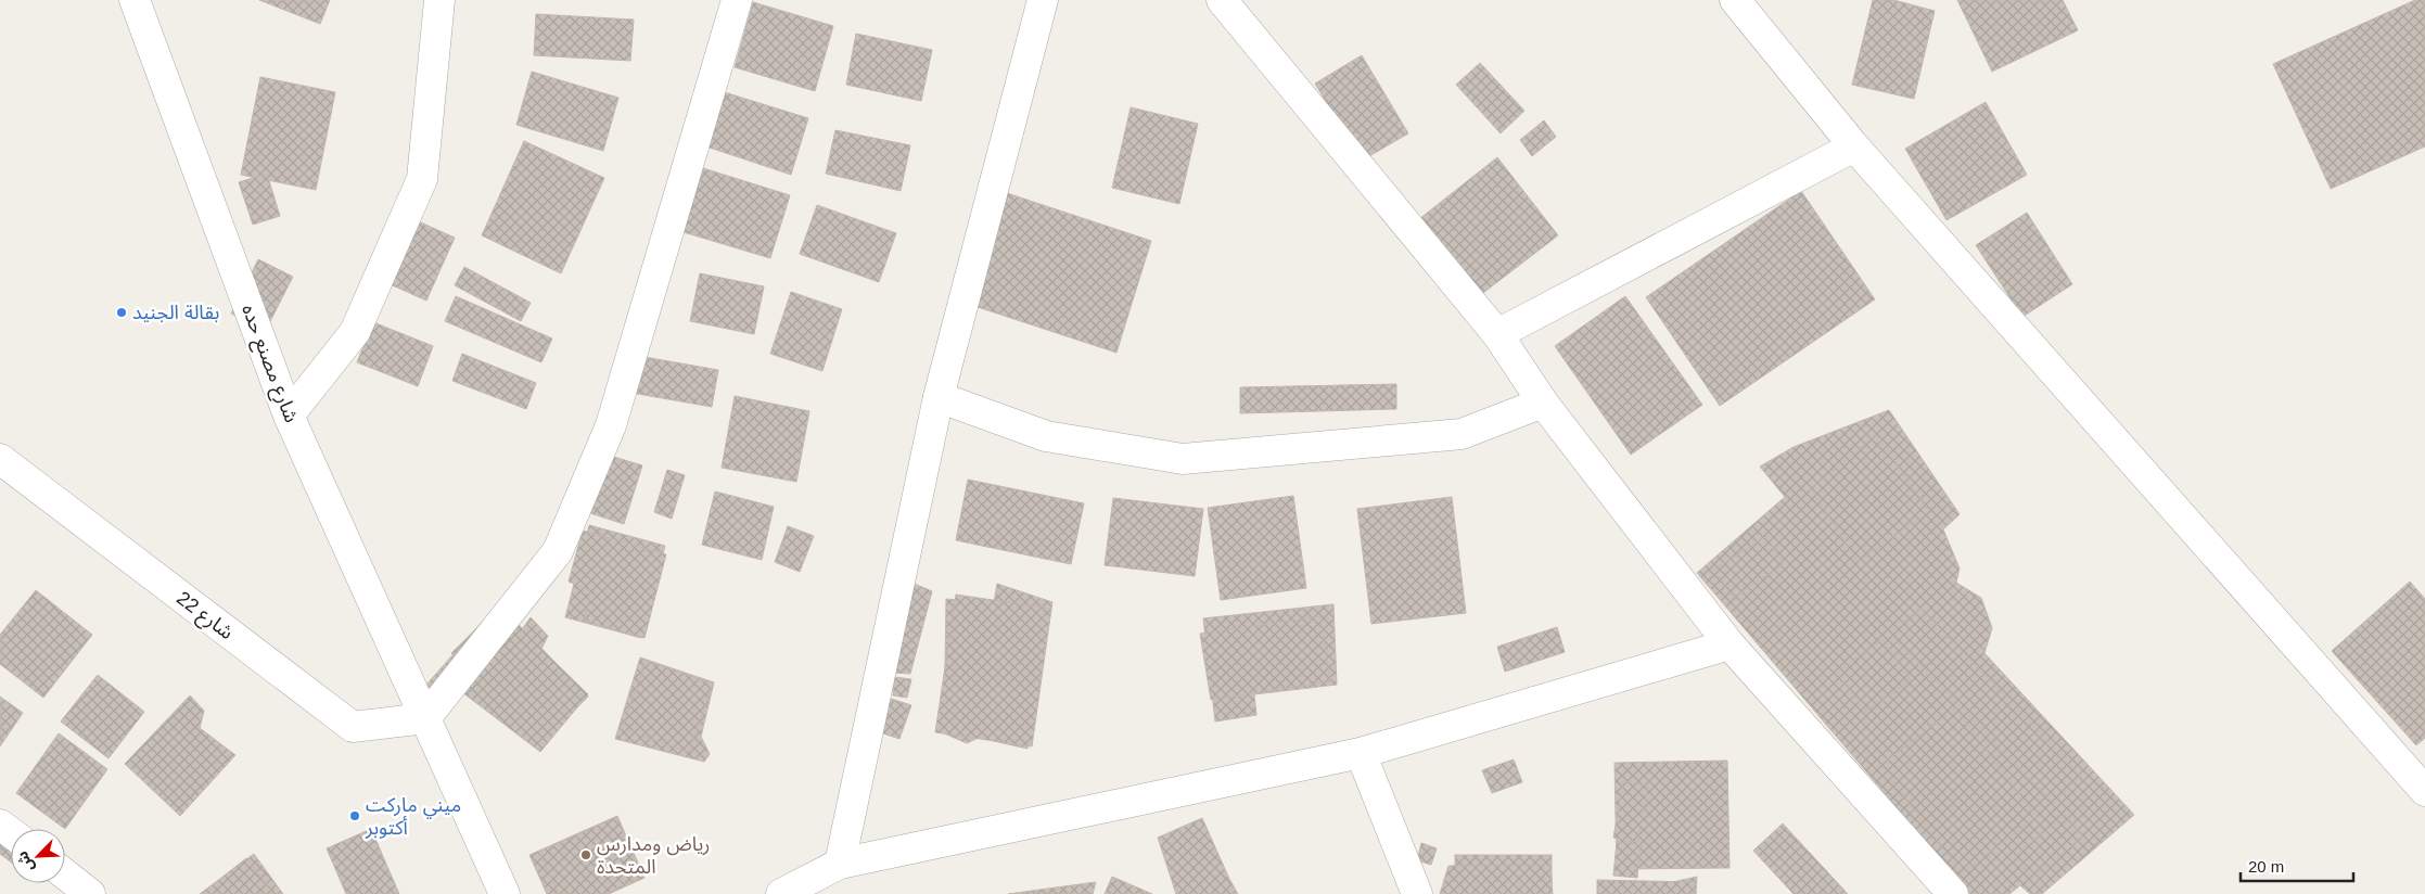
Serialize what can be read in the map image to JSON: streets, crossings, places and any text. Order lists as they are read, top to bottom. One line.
{"streets":{"street":["شارع مصنع حده","شارع 22"]},"crossings":[["شارع مصنع حده","شارع 22"]],"places":["بقالة الجنيد","ميني ماركت أكتوبر","رياض ومدارس المتحدة"],"scale_bar":"20 m","north":"bottom left"}
